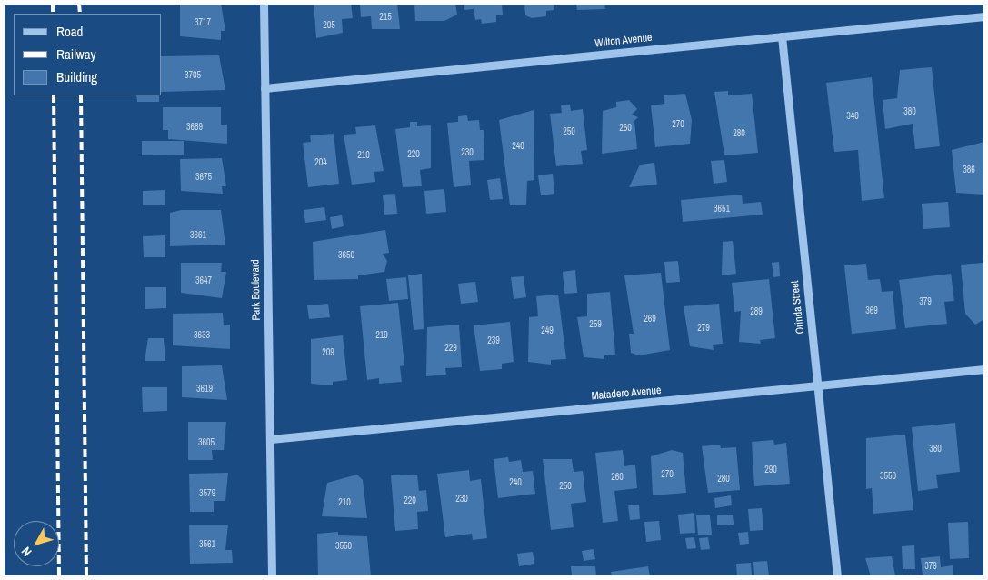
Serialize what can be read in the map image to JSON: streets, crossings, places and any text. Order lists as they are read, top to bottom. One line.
{"streets":{"street":["Wilton Avenue","Park Boulevard","Orinda Street","Matadero Avenue"]},"crossings":[["Wilton Avenue","Park Boulevard"],["Wilton Avenue","Orinda Street"],["Park Boulevard","Matadero Avenue"],["Orinda Street","Matadero Avenue"]],"house_numbers":["215","3717","205","3705","380","340","270","3689","260","250","280","240","230","220","210","204","386","3675","3651","3661","3650","3647","379","369","289","269","259","279","249","3633","219","239","229","209","3619","3605","380","290","270","3550","260","280","240","250","3579","230","220","210","3561","3550","379"],"legend":["Road","Railway","Building"],"north":"bottom left"}
